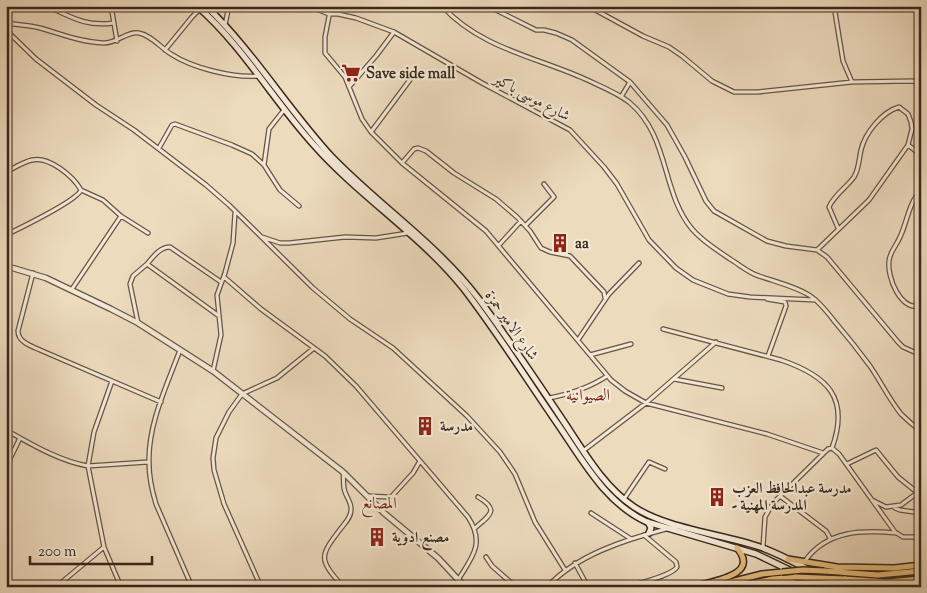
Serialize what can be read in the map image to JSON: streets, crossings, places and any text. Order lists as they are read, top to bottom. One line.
{"streets":{"main road":["شارع الامير حمزة"],"street":["شارع موسى باكير"]},"districts":["الصيوانية","المصانع"],"places":{"supermarket":["Save side mall"],"building":["aa","مدرسة","مدرسة عبدالحافظ العزب - المدرسة المهنية","مصنع ادوية"]},"scale_bar":"200 m"}
